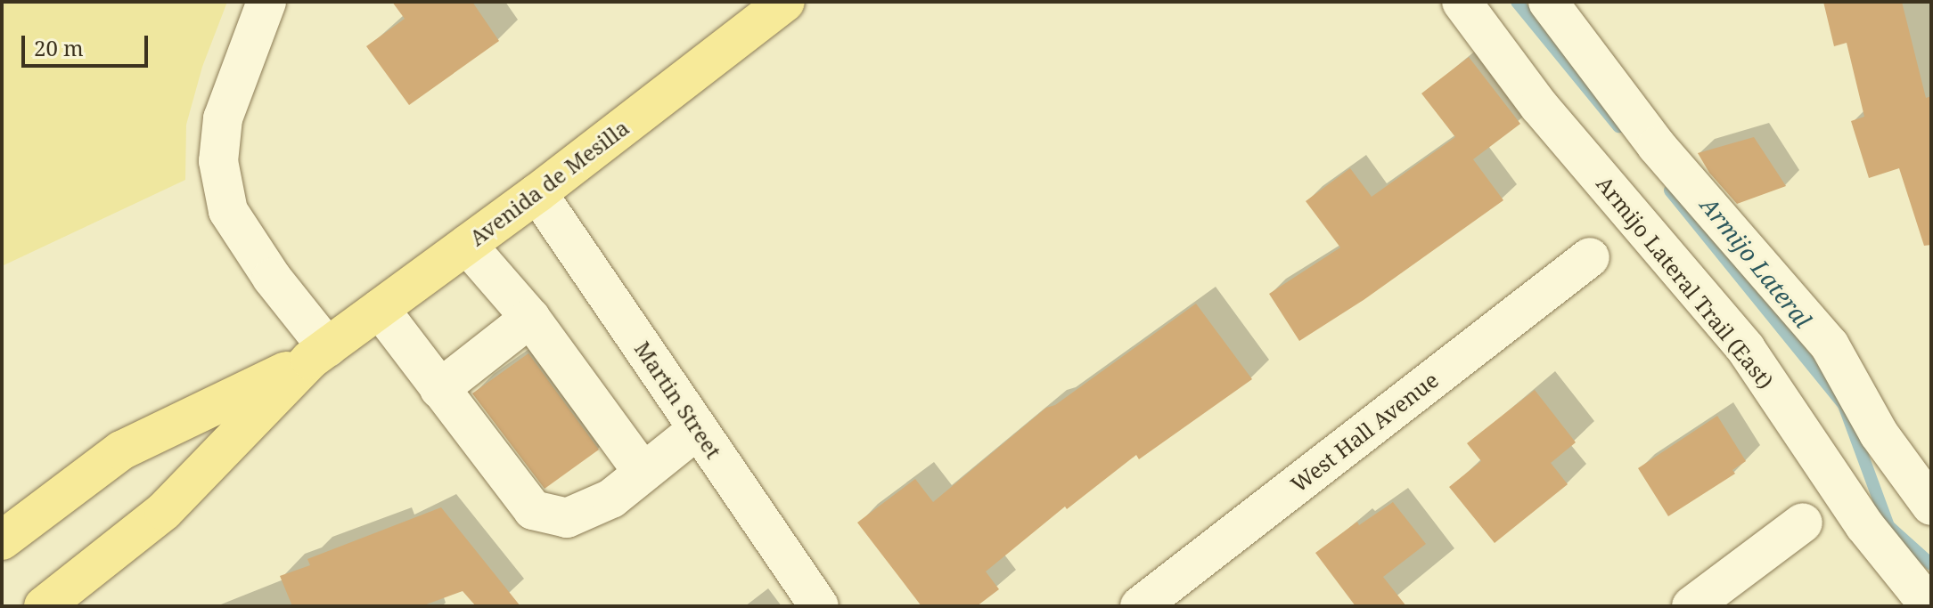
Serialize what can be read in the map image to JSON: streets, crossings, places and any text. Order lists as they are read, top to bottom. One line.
{"streets":{"main road":["Avenida de Mesilla"],"street":["Armijo Lateral Trail (East)","Martin Street","West Hall Avenue"]},"crossings":[["Avenida de Mesilla","Martin Street"]],"water":["Armijo Lateral"],"scale_bar":"20 m"}
